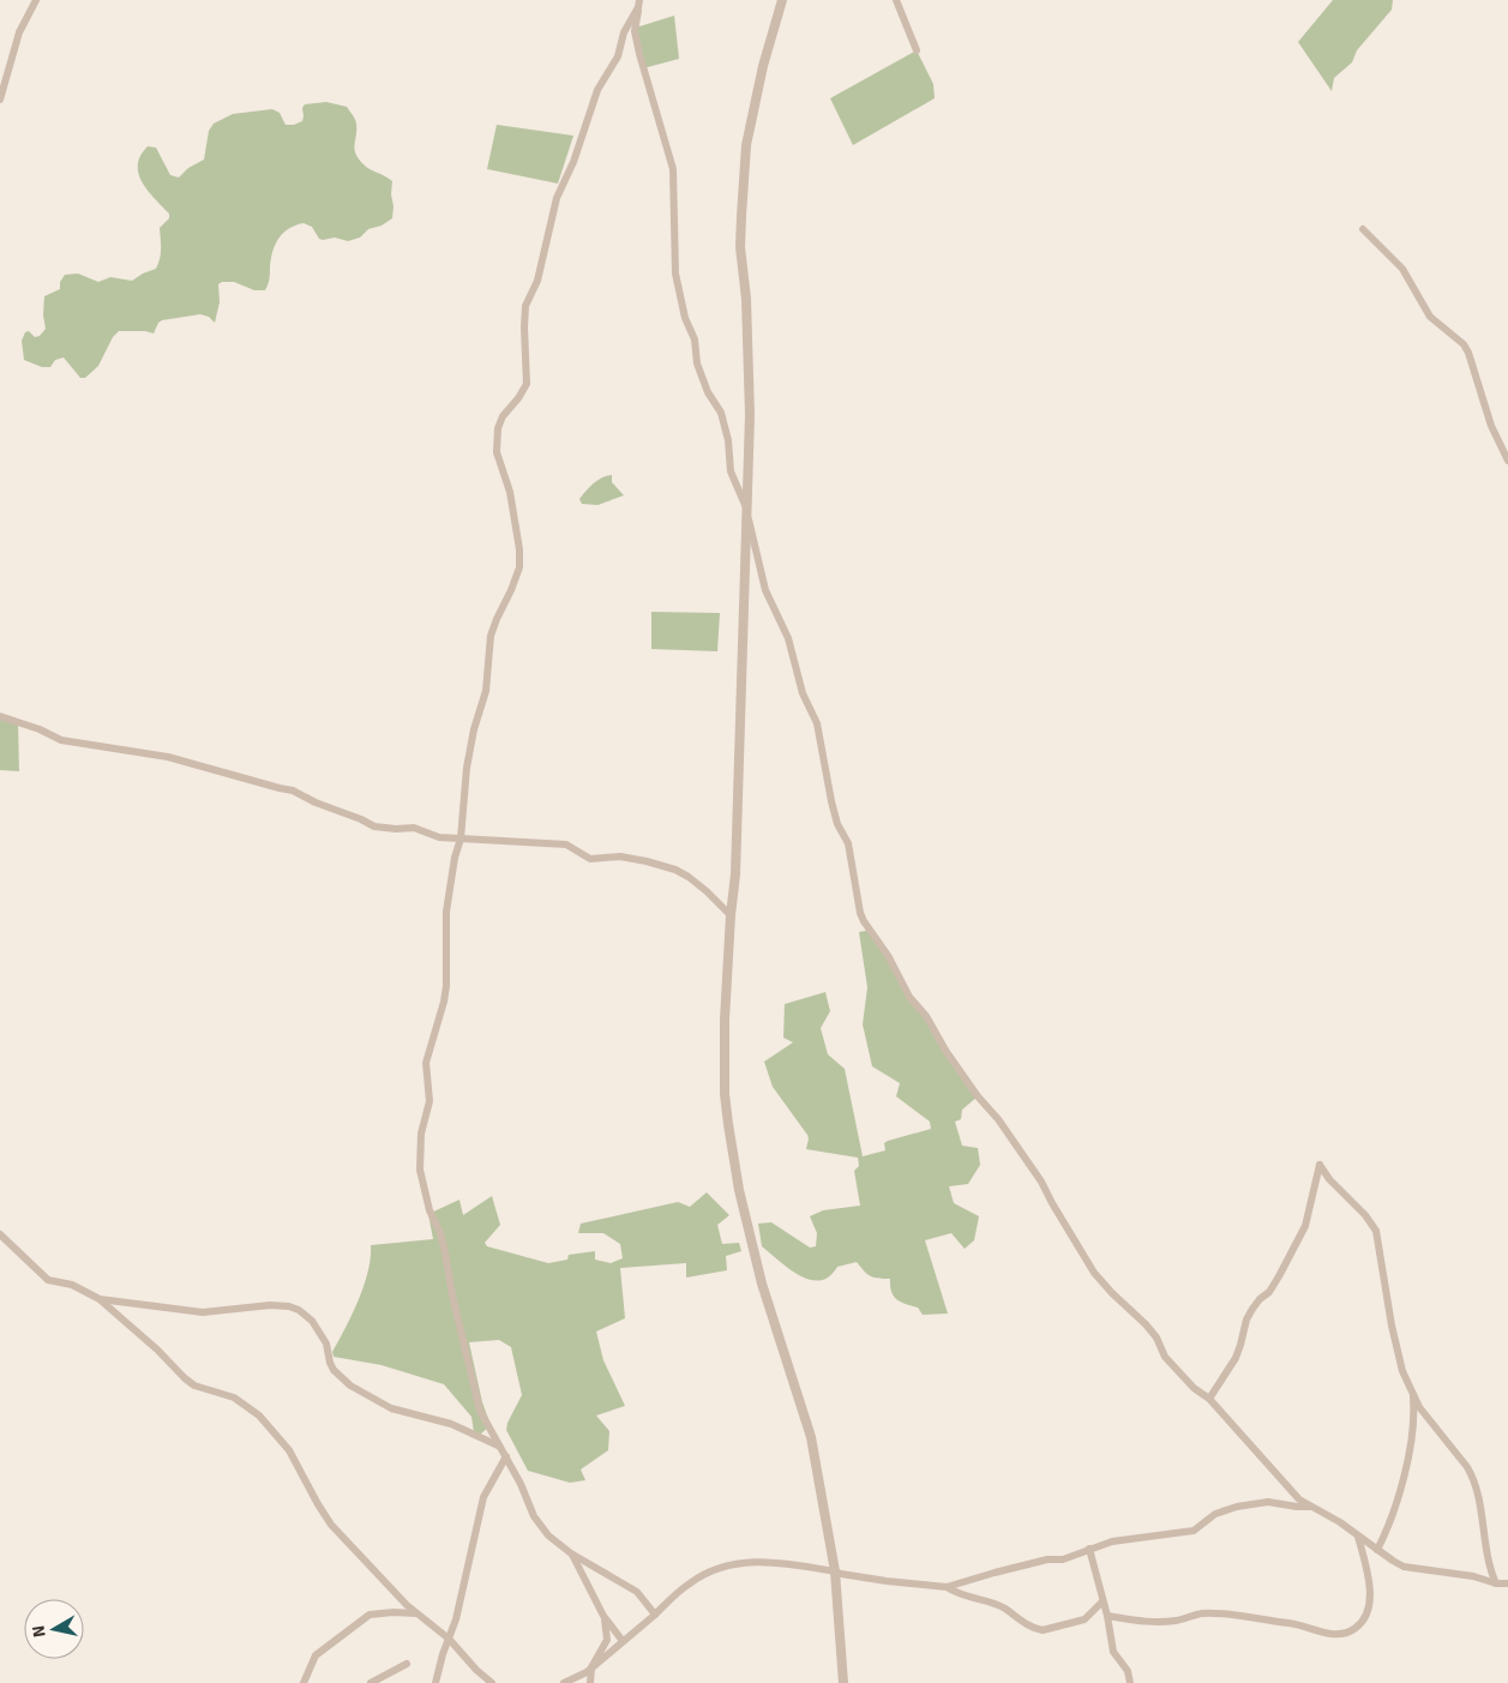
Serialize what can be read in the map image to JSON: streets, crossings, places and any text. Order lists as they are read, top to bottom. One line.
{"north":"left"}
